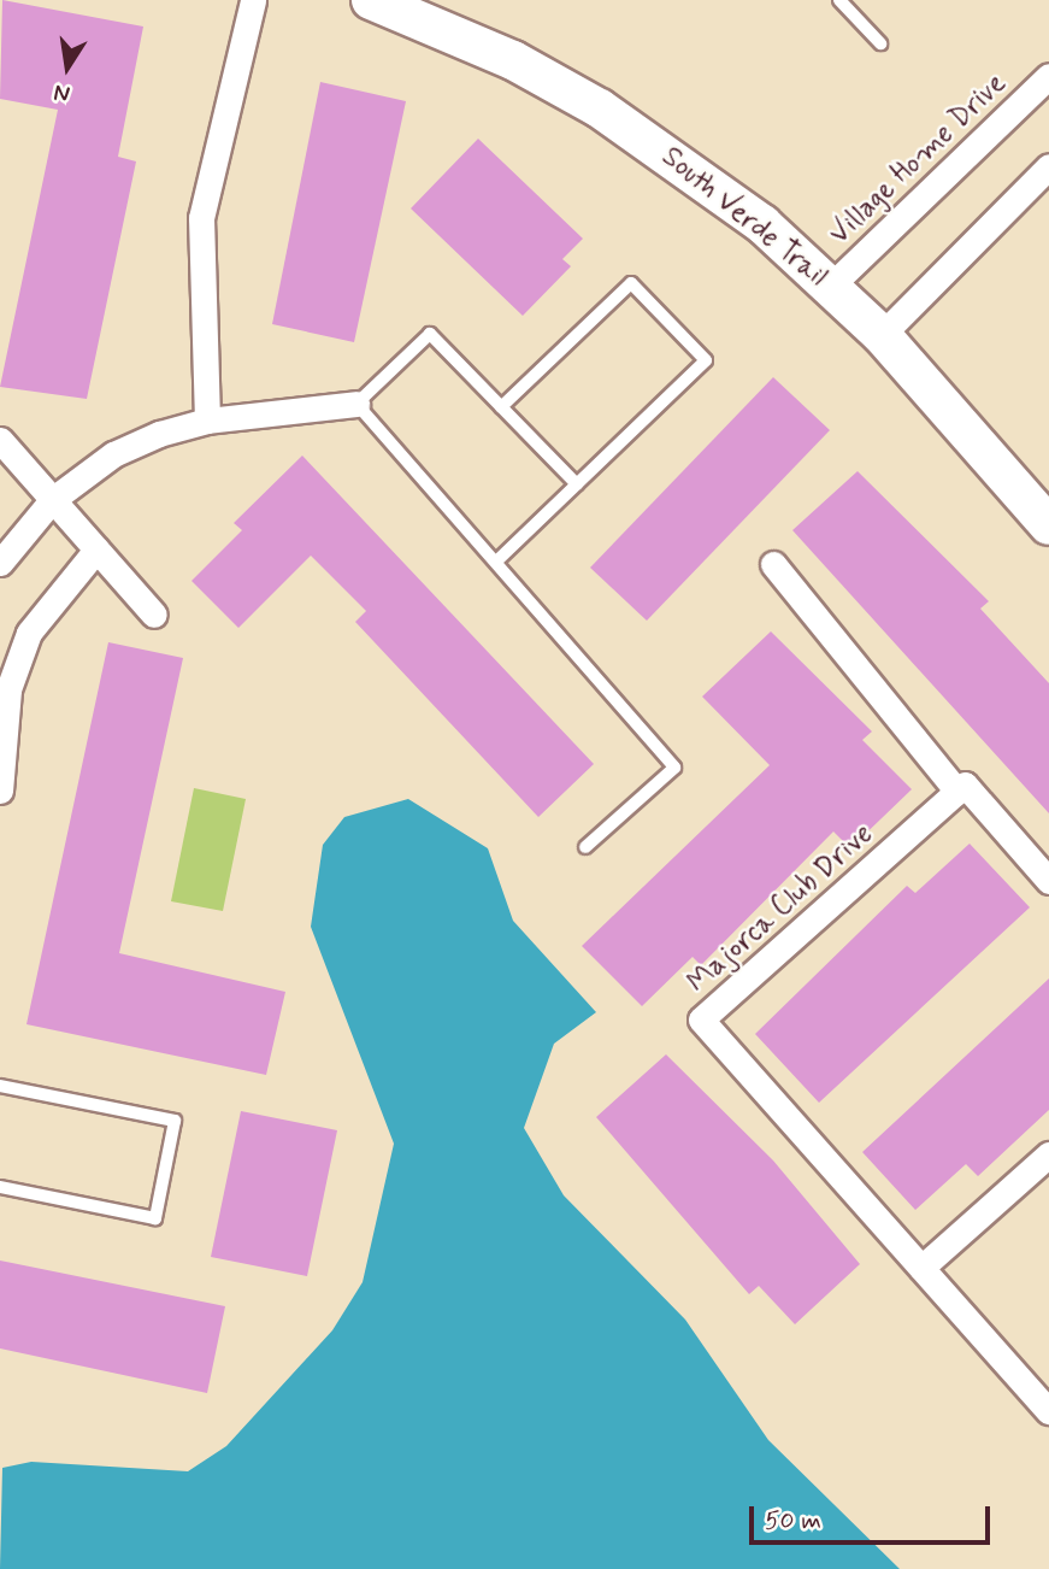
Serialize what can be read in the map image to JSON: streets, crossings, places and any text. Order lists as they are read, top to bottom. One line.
{"streets":{"street":["Village Home Drive","South Verde Trail","Majorca Club Drive"]},"crossings":[["Village Home Drive","South Verde Trail"]],"scale_bar":"50 m","north":"bottom"}
